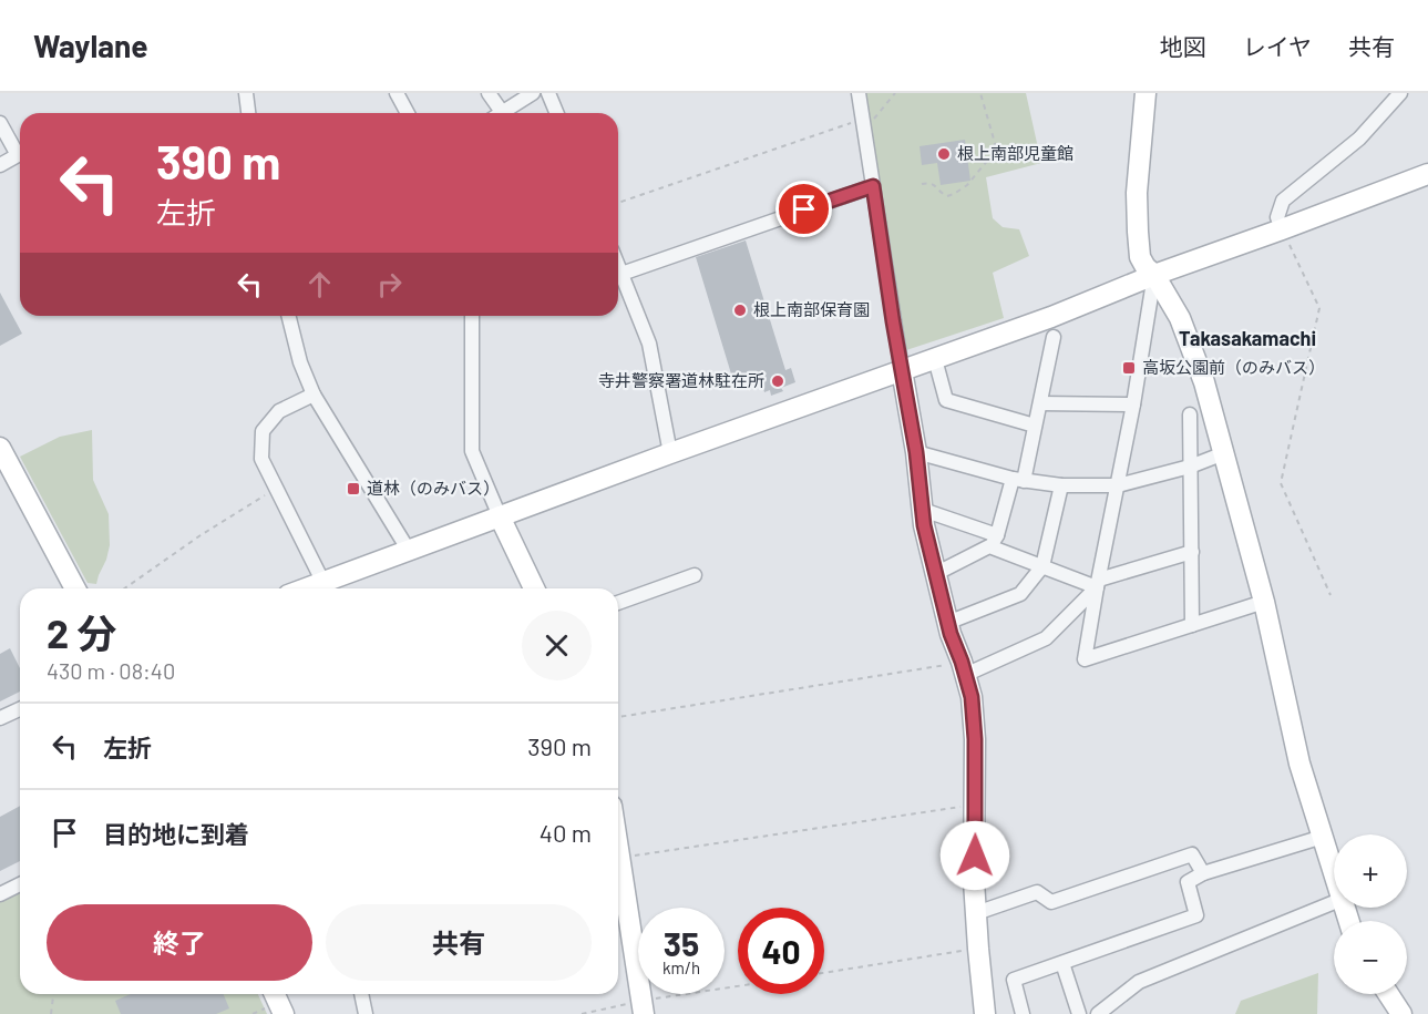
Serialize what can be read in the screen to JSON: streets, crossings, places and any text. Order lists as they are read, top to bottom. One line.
{"districts":["Takasakamachi"],"places":{"other":["根上南部児童館","根上南部保育園","寺井警察署道林駐在所"],"transit":["高坂公園前（のみバス）","道林（のみバス）"]},"page":{"header":"Waylane","nav":["地図","レイヤ","共有"],"turn":["390 m","左折"],"heading":["2 分","430 m · 08:40"],"list":[{"name":"左折","value":"390 m"},{"name":"目的地に到着","value":"40 m"}],"map_buttons":["+","−"],"buttons":["終了","共有"],"speed":"35 km/h","limit":"40"}}
